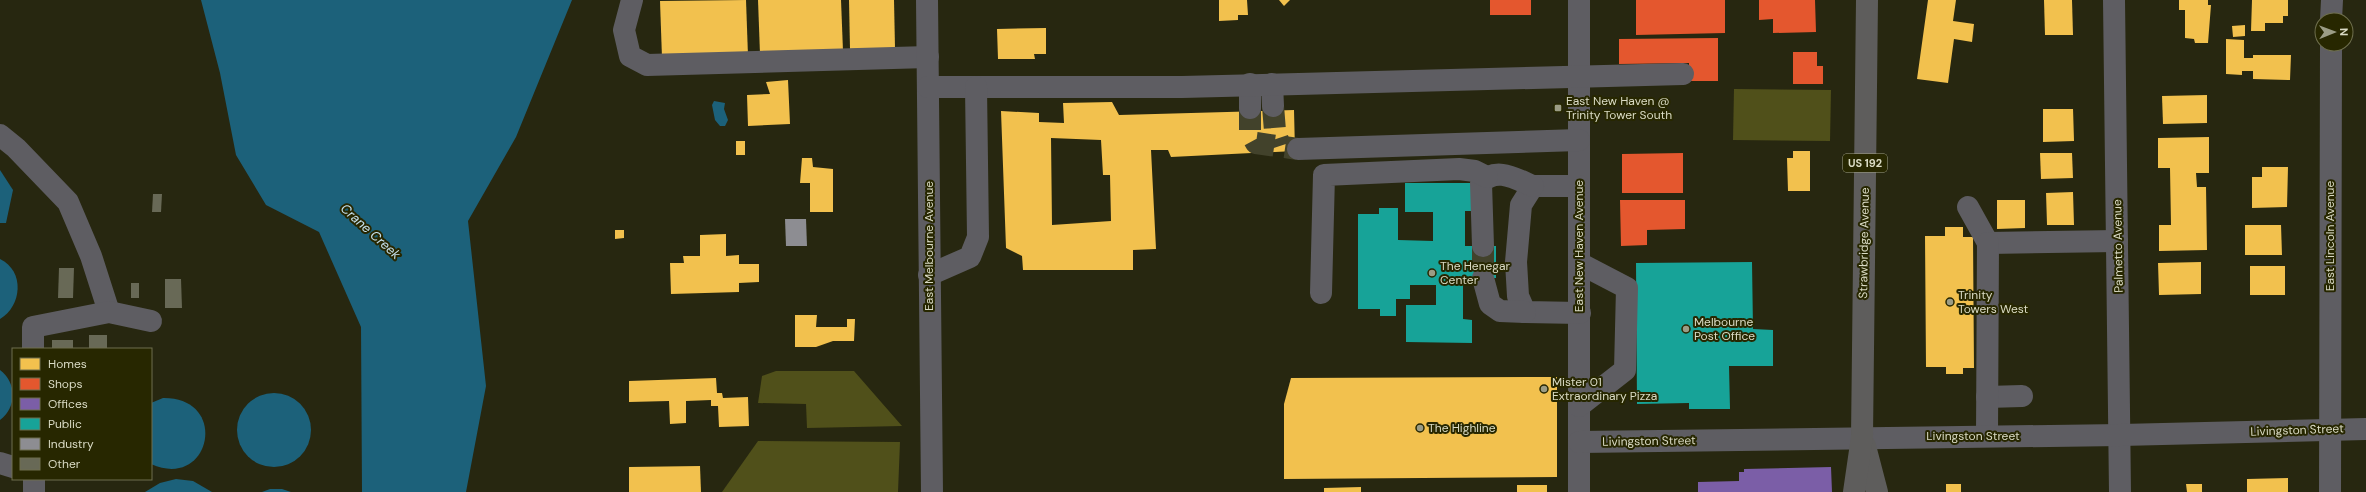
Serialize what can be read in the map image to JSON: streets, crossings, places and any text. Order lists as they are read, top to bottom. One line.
{"streets":{"main road":["US 192","Strawbridge Avenue"],"street":["East Lincoln Avenue","East Melbourne Avenue","East New Haven Avenue","Palmetto Avenue","Livingston Street"]},"crossings":[["US 192","Strawbridge Avenue"],["US 192","Livingston Street"],["East Lincoln Avenue","Livingston Street"],["Strawbridge Avenue","Livingston Street"],["East New Haven Avenue","Livingston Street"],["Palmetto Avenue","Livingston Street"]],"water":["Crane Creek"],"places":{"transit":["East New Haven @ Trinity Tower South"],"other":["The Henegar Center","Trinity Towers West","Melbourne Post Office","Mister 01 Extraordinary Pizza","The Highline"]},"legend":["Homes","Shops","Offices","Public","Industry","Other"],"north":"right"}
